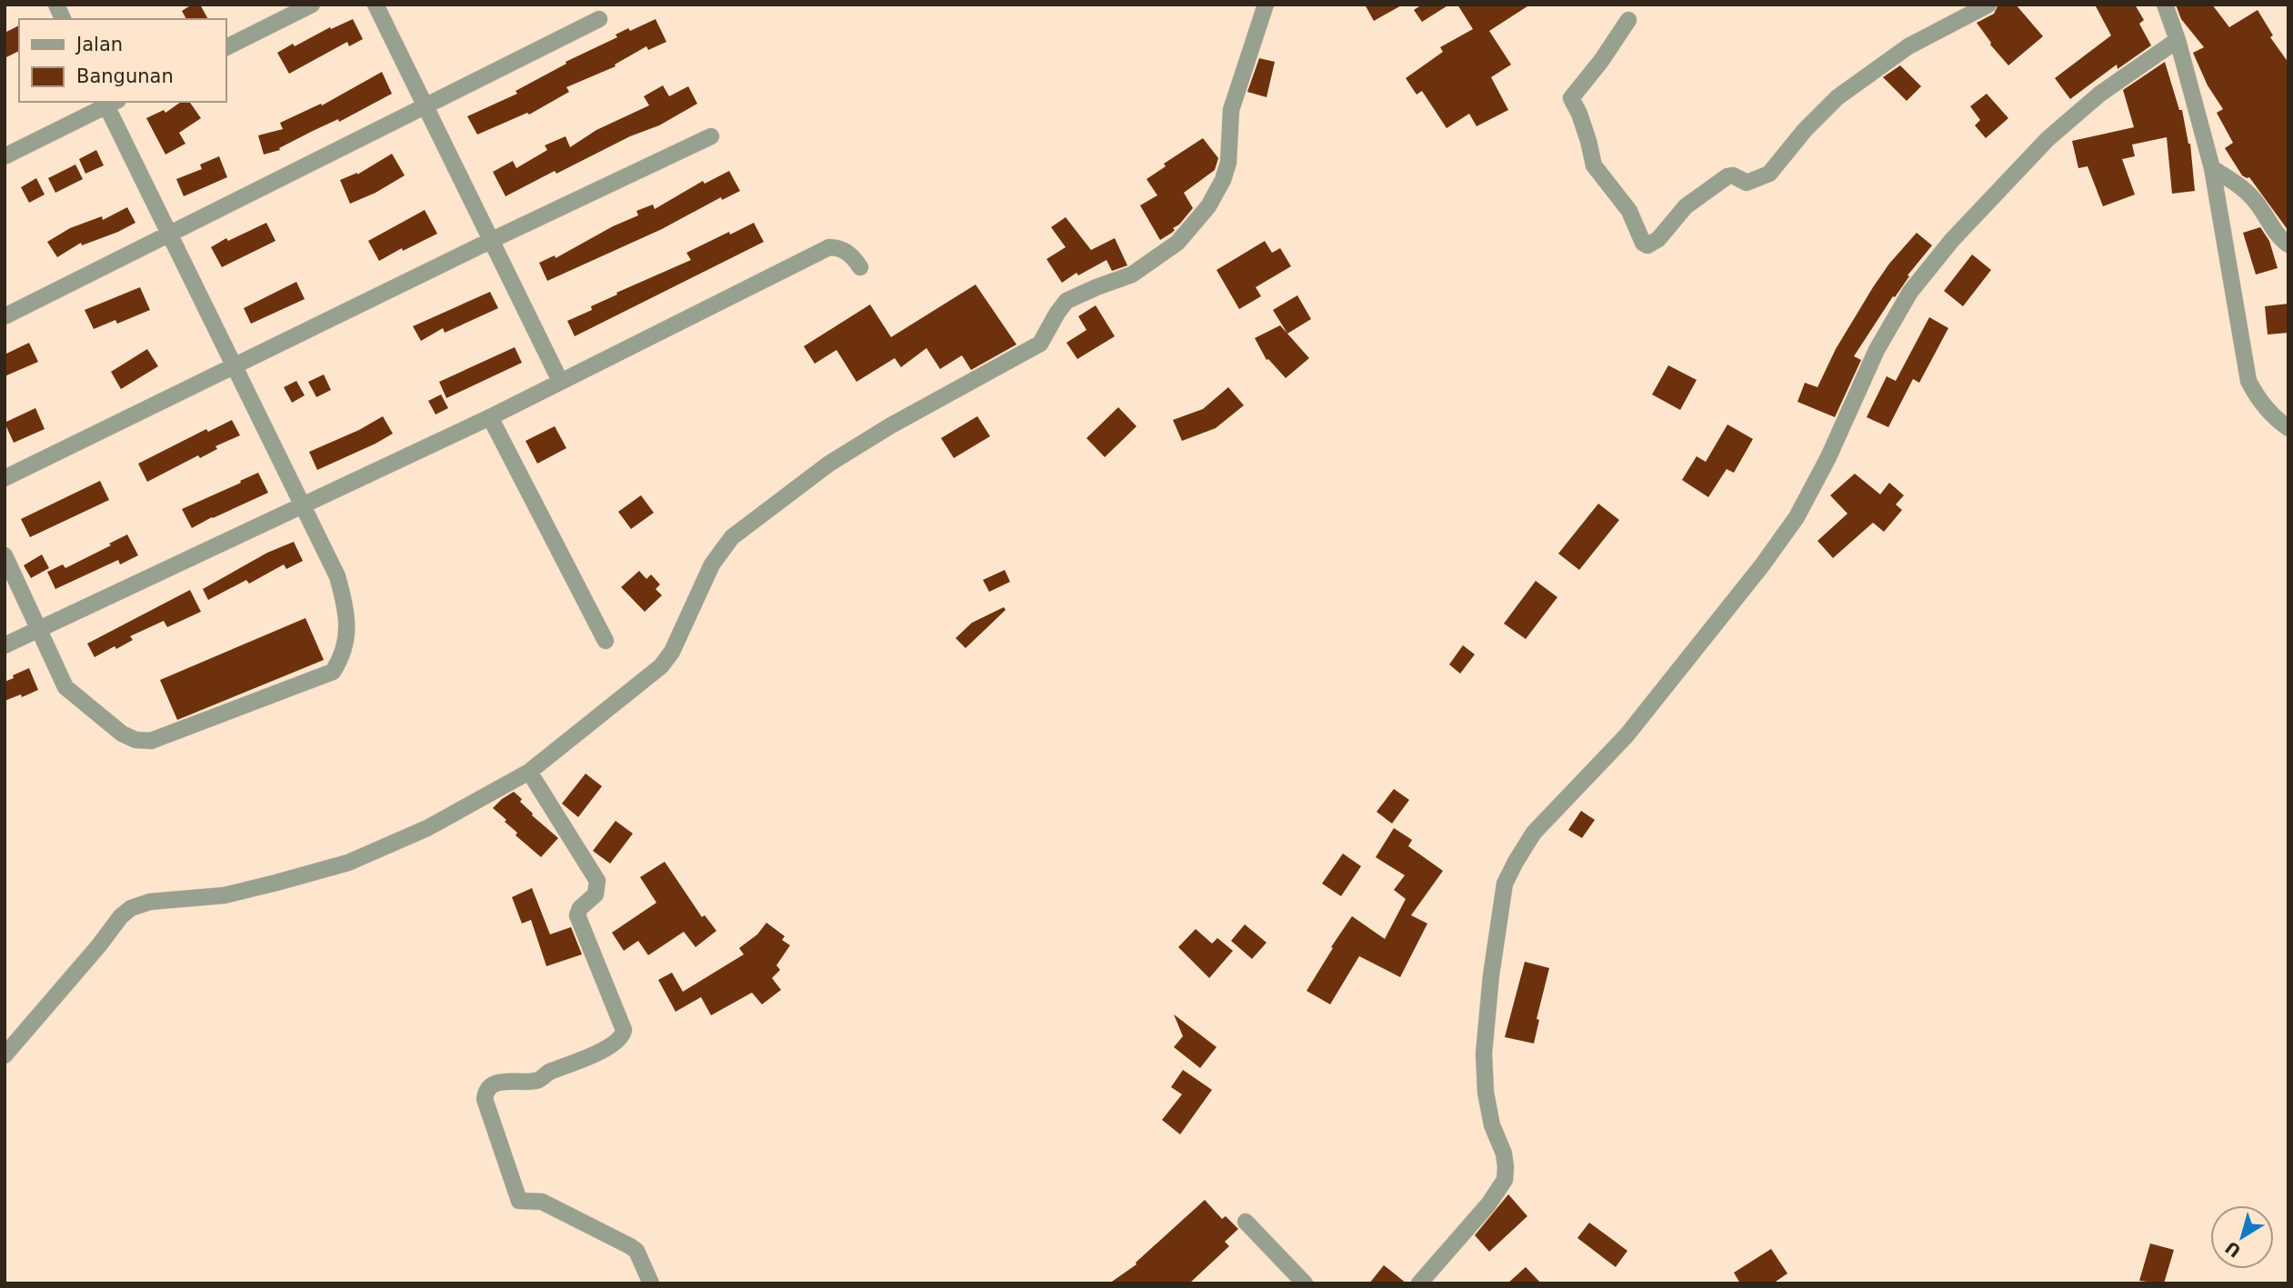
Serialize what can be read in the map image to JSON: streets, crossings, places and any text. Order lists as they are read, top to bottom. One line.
{"legend":["Jalan","Bangunan"],"north":"bottom left"}
